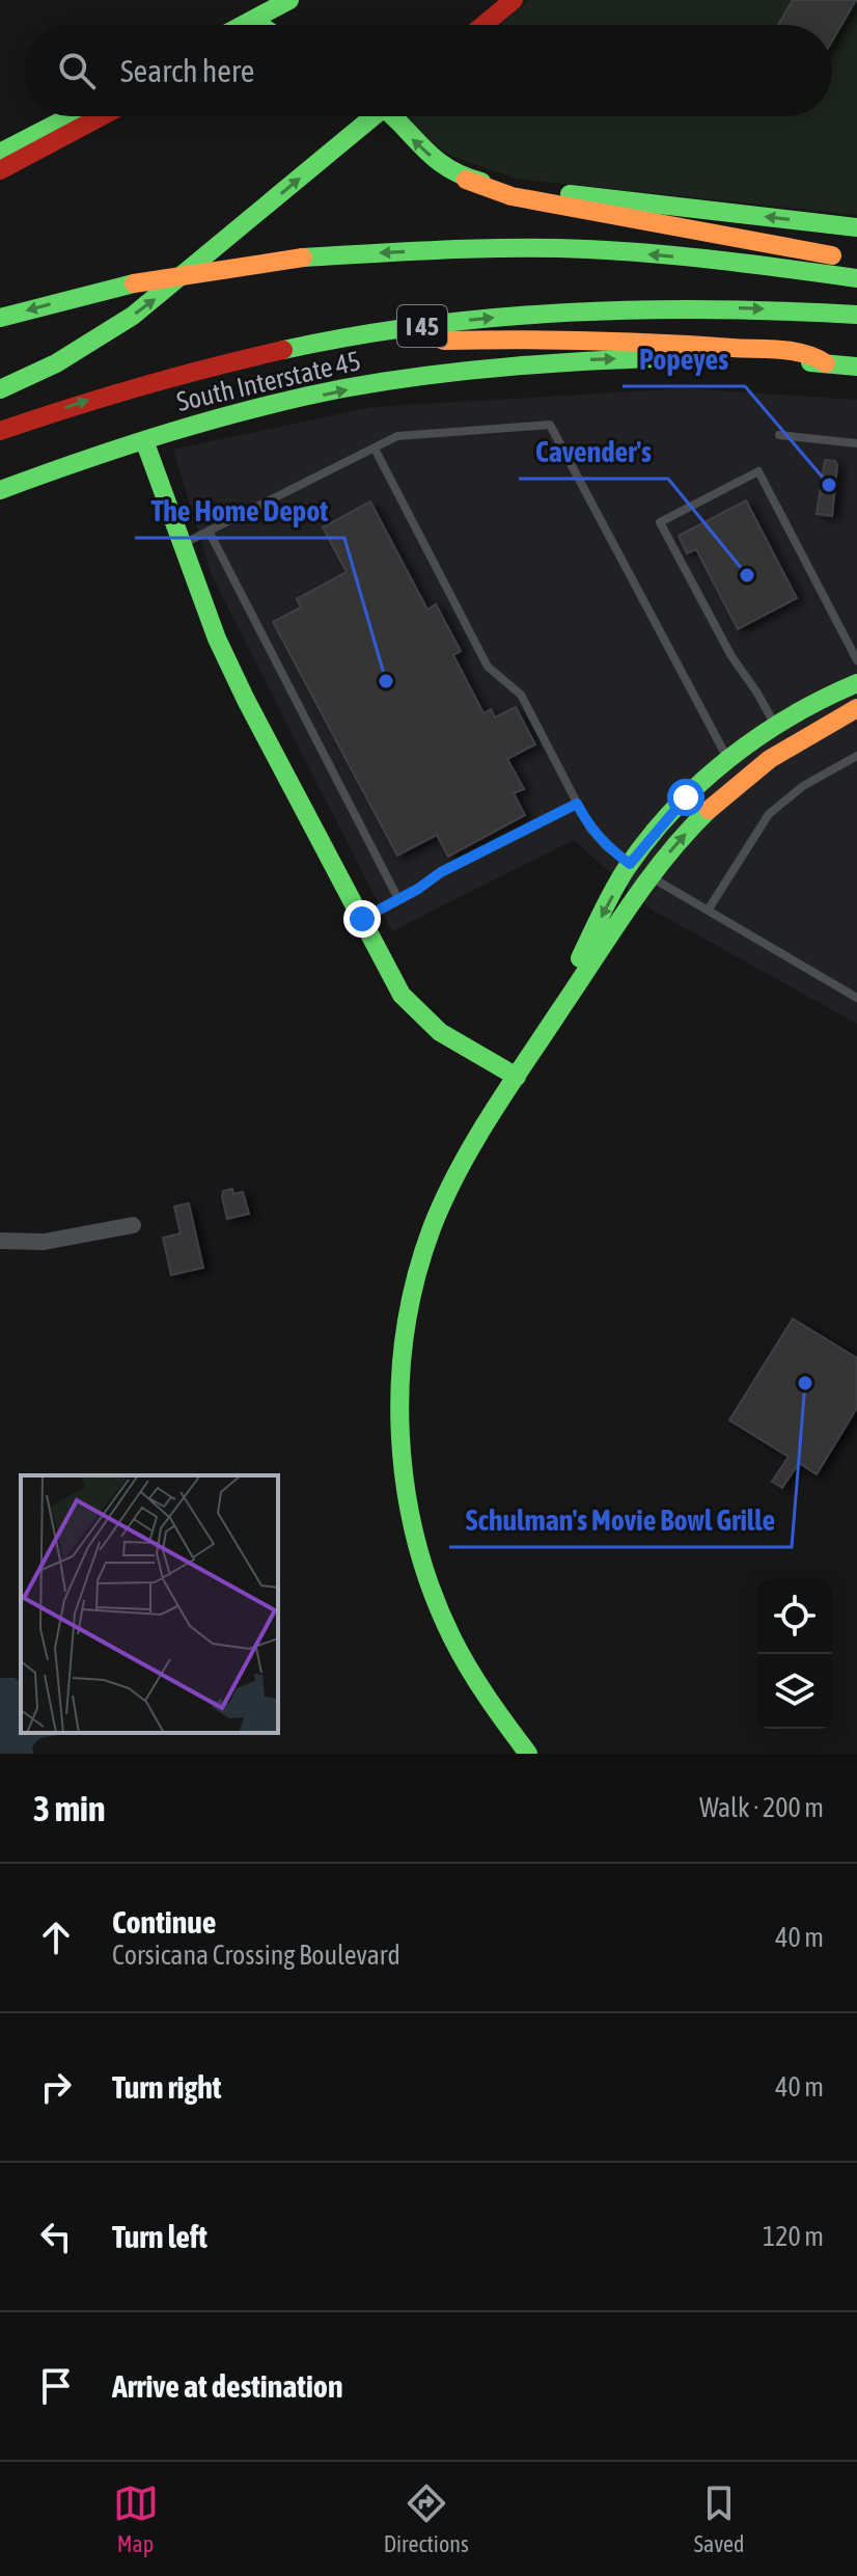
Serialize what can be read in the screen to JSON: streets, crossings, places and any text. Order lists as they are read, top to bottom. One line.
{"streets":{"main road":["I 45","South Interstate 45"]},"places":["Popeyes","Cavender's","The Home Depot","Schulman's Movie Bowl Grille"],"page":{"search":"Search here","heading":["3 min","Walk · 200 m"],"list":[["Continue","Corsicana Crossing Boulevard","40 m"],["Turn right","40 m"],["Turn left","120 m"],"Arrive at destination"],"nav":["Map","Directions","Saved"]}}
